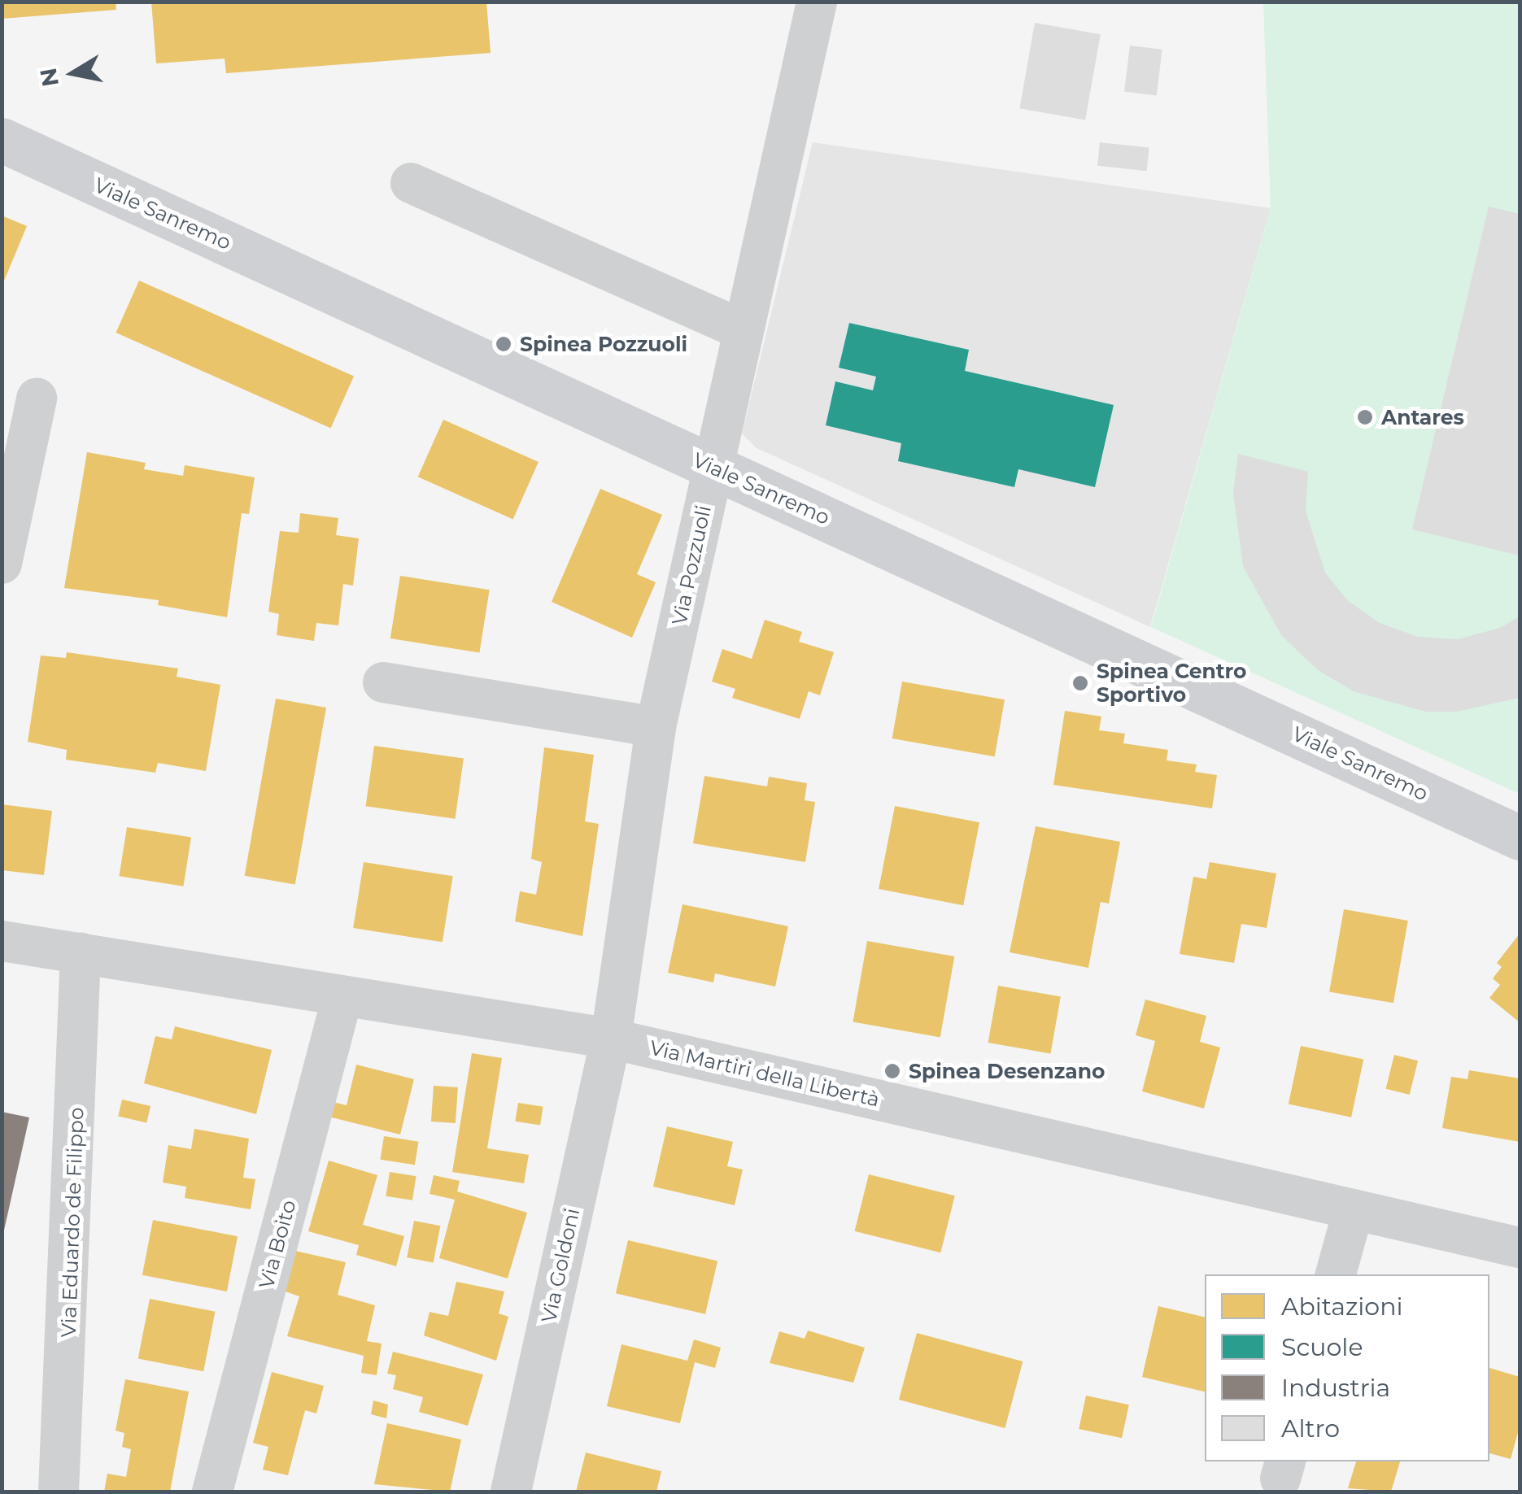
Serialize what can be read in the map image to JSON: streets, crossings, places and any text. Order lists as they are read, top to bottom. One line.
{"streets":{"street":["Viale Sanremo","Via Pozzuoli","Via Martiri della Libertà","Via Eduardo de Filippo","Via Boito","Via Goldoni"]},"crossings":[["Viale Sanremo","Via Pozzuoli"],["Via Pozzuoli","Via Martiri della Libertà"],["Via Pozzuoli","Via Goldoni"],["Via Martiri della Libertà","Via Eduardo de Filippo"],["Via Martiri della Libertà","Via Boito"],["Via Martiri della Libertà","Via Goldoni"]],"places":["Spinea Pozzuoli","Antares","Spinea Centro Sportivo","Spinea Desenzano"],"legend":["Abitazioni","Scuole","Industria","Altro"],"north":"left"}
